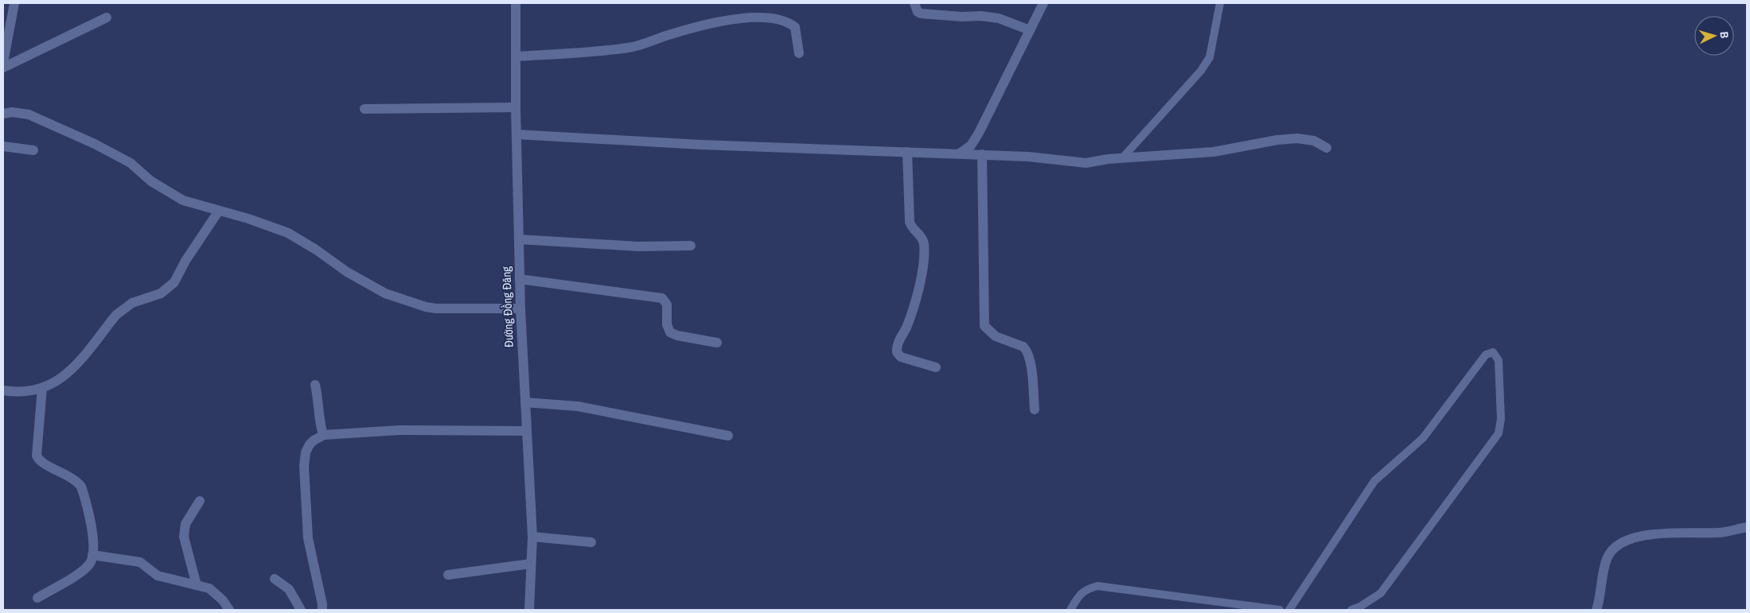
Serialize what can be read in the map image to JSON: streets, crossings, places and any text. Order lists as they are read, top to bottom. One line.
{"streets":{"street":["Đường Đồng Đăng"]},"north":"right"}
